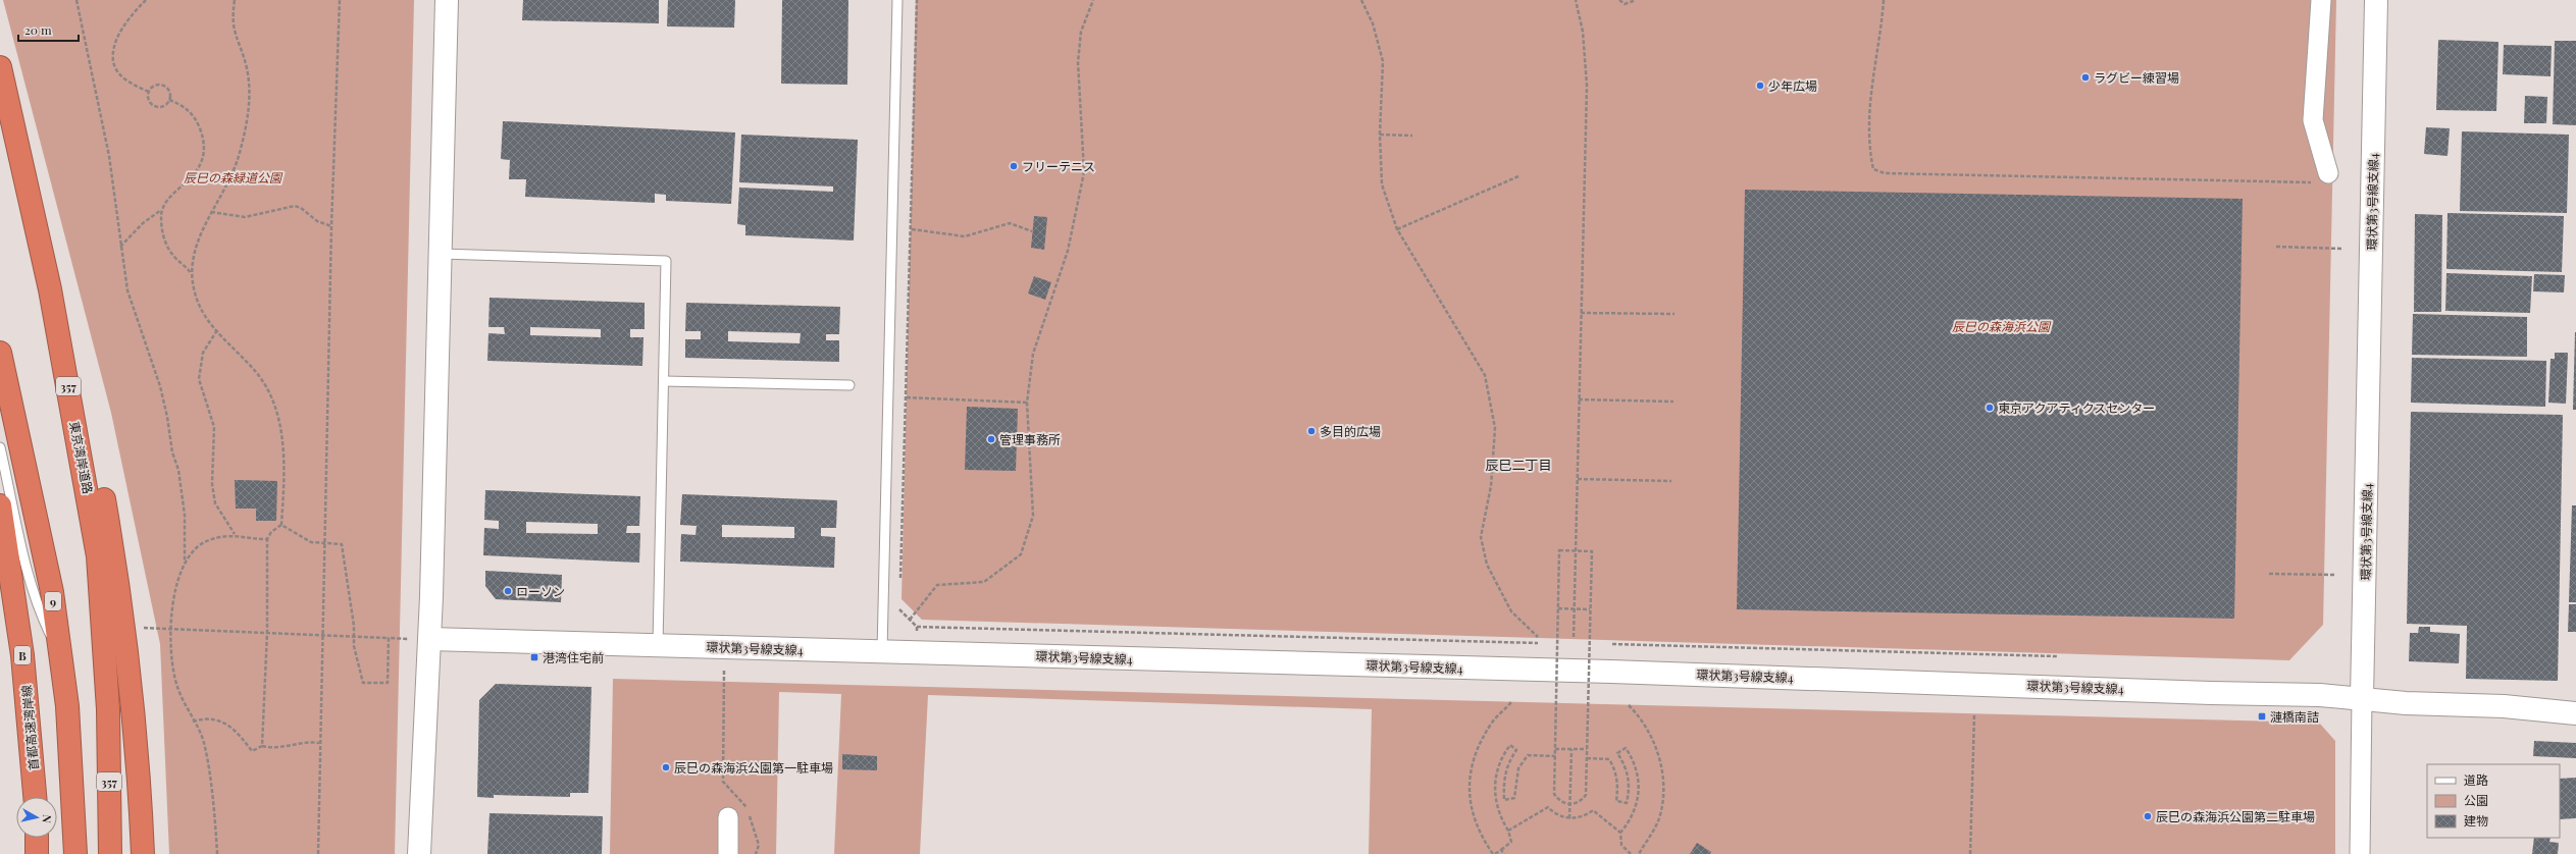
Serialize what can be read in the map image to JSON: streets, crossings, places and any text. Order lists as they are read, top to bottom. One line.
{"streets":{"highway":["357","東京湾岸道路","9","B","首都高速湾岸線"],"street":["環状第3号線支線4"]},"crossings":[["357","東京湾岸道路"]],"districts":["辰巳二丁目"],"parks":["辰巳の森緑道公園","辰巳の森海浜公園"],"places":{"other":["ラグビー練習場","少年広場","フリーテニス","東京アクアティクスセンター","多目的広場","管理事務所","ローソン","辰巳の森海浜公園第一駐車場","辰巳の森海浜公園第二駐車場"],"transit":["港湾住宅前","漣橋南詰"]},"legend":["道路","公園","建物"],"scale_bar":"20 m","north":"right"}
